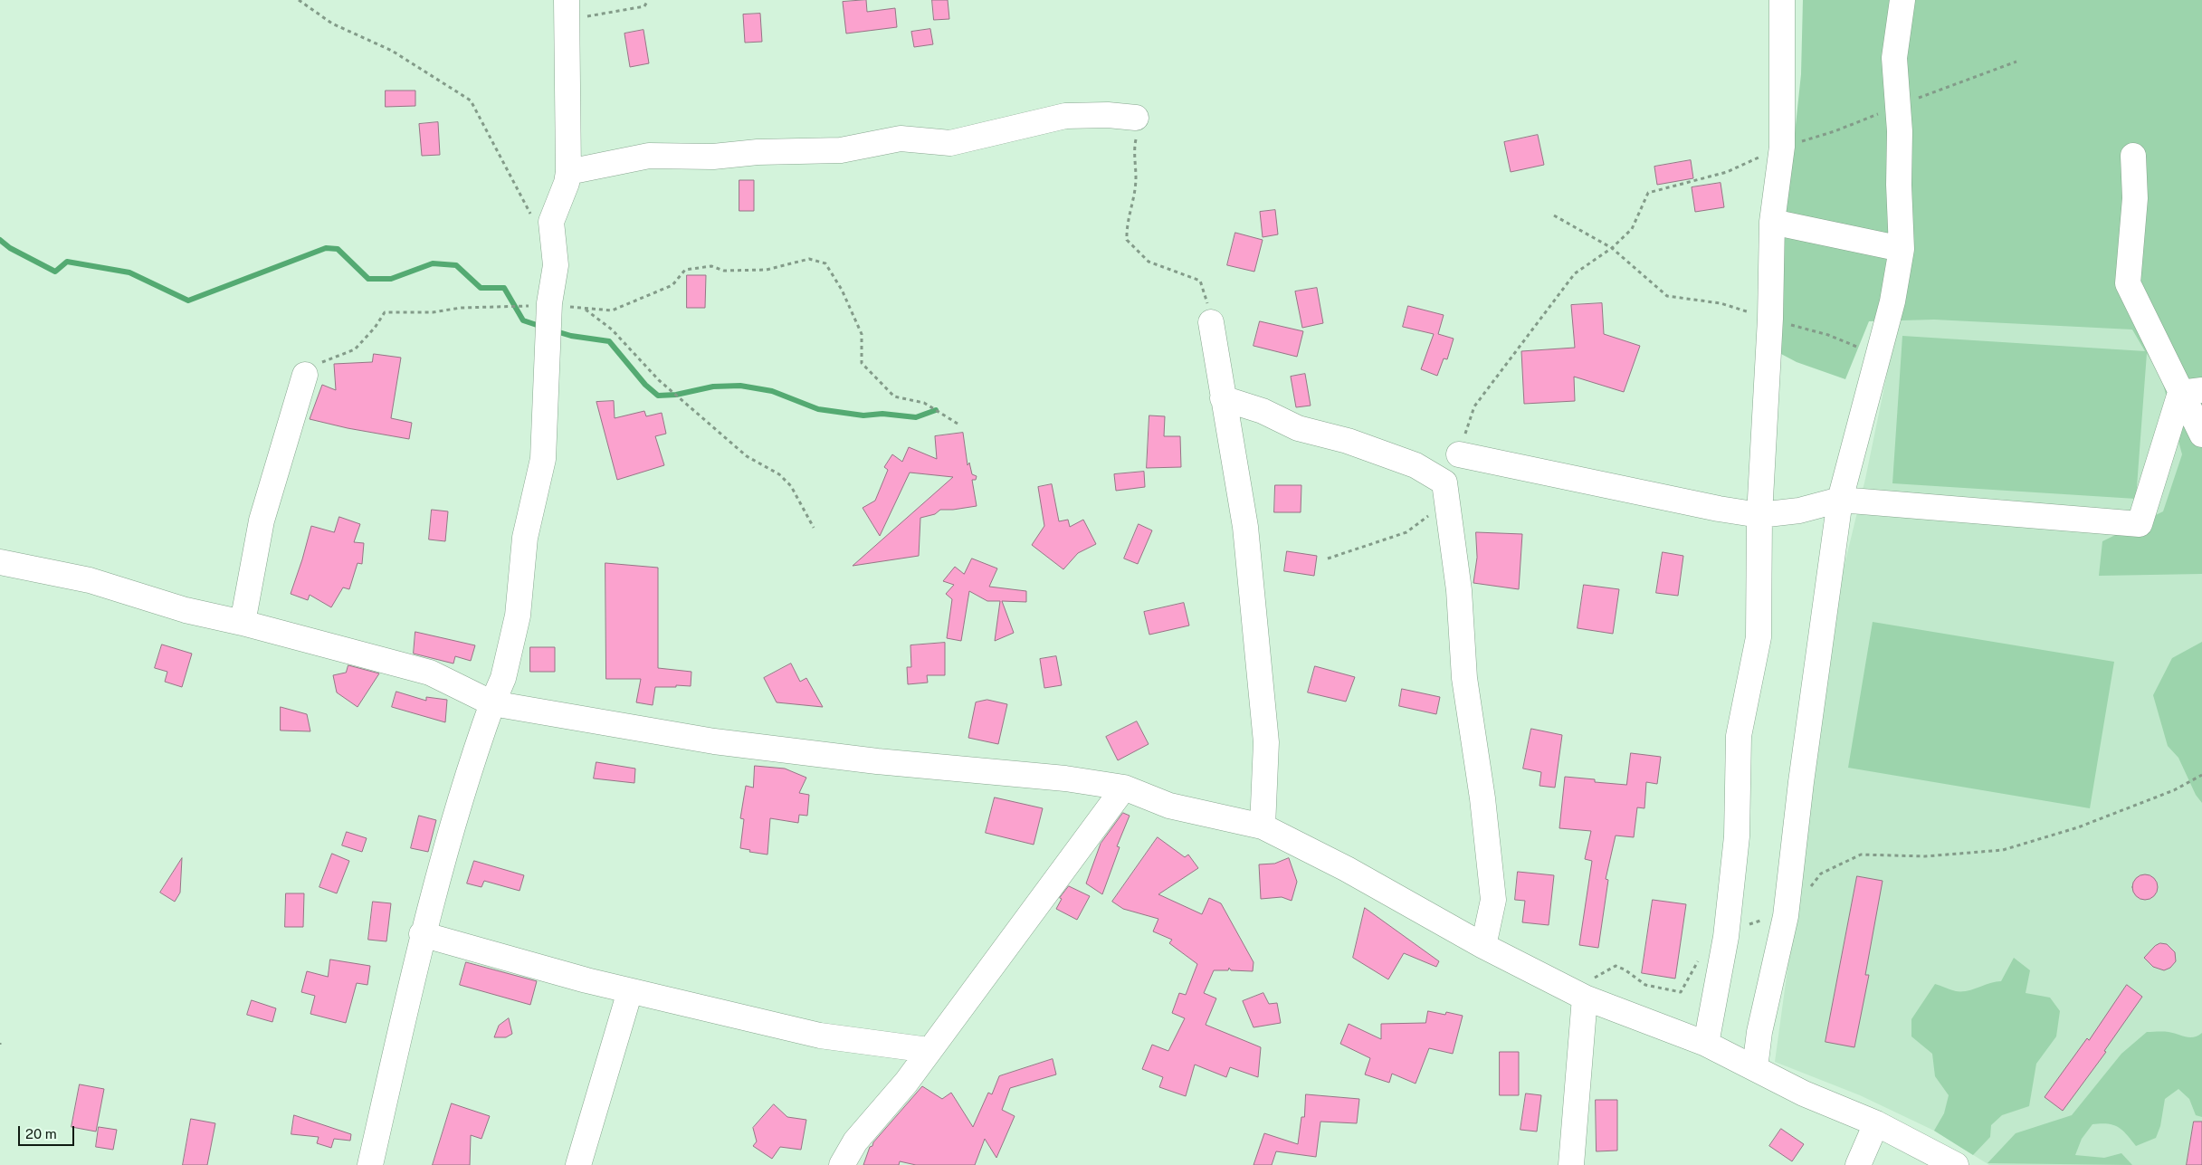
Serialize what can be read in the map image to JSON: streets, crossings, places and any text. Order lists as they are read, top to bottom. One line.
{"scale_bar":"20 m"}
